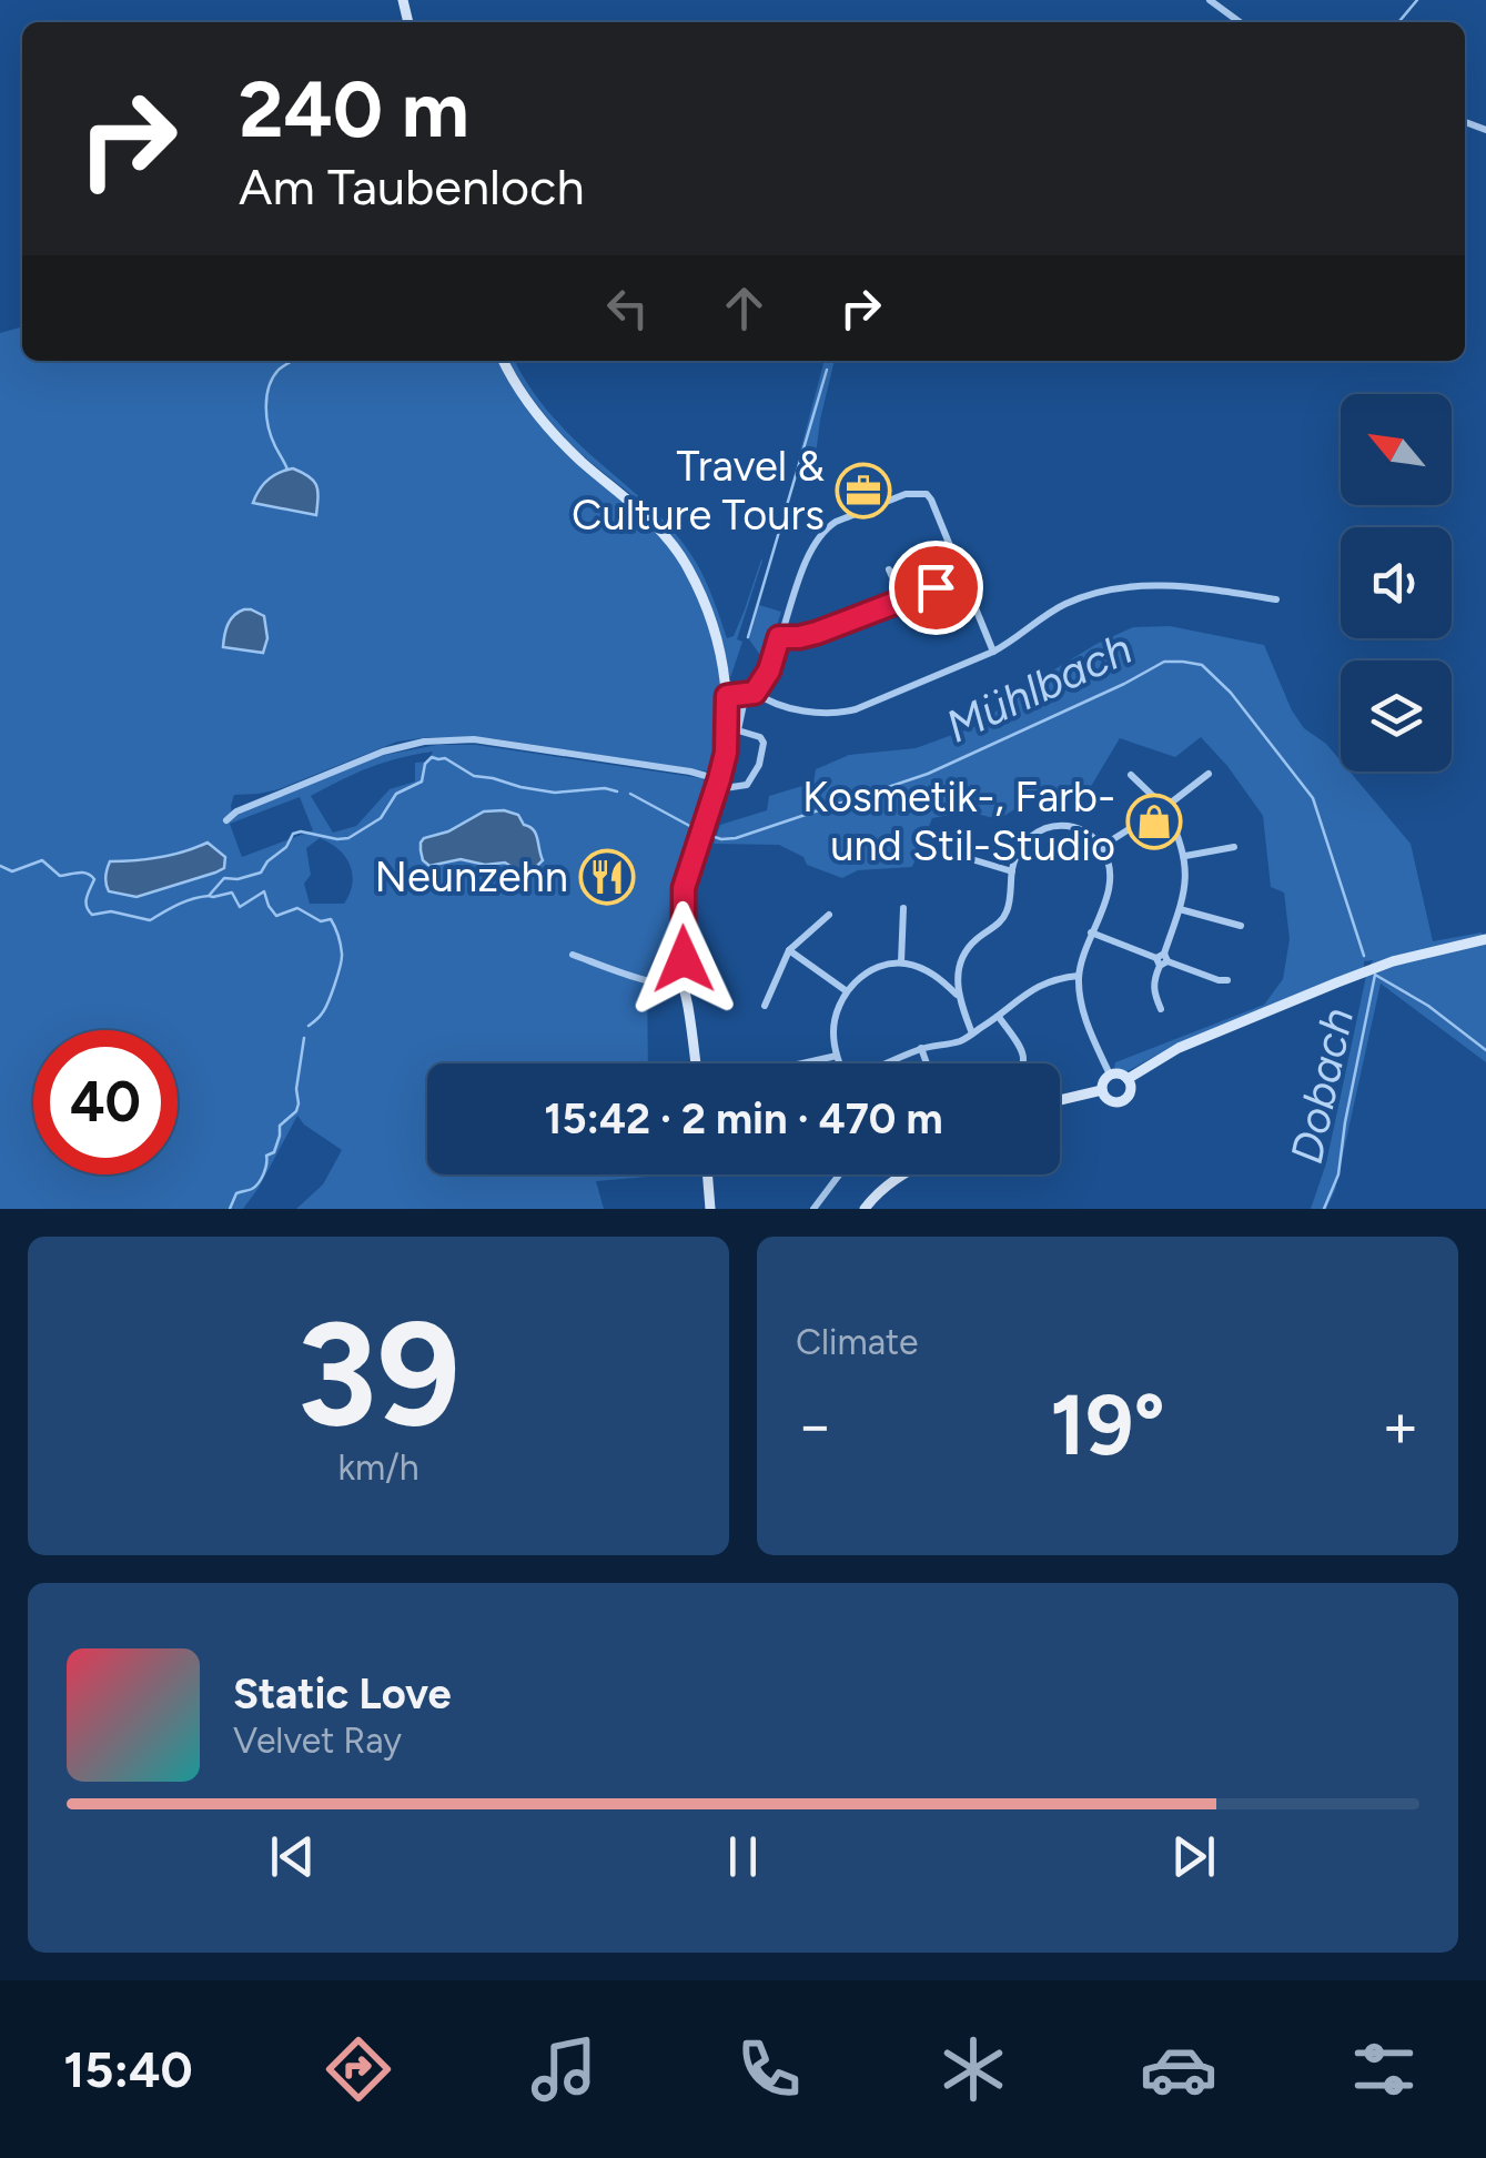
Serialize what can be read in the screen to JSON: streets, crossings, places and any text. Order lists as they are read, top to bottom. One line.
{"water":["Mühlbach","Dobach"],"places":{"office":["Travel & Culture Tours"],"shop":["Kosmetik-, Farb- und Stil-Studio"],"restaurant":["Neunzehn"]},"north":"top left","page":{"turn":["240 m","Am Taubenloch"],"limit":"40","trip":"15:42 · 2 min · 470 m","tile":[["39","km/h"],"Climate"],"heat":["−","19°","+"],"song":["Static Love","Velvet Ray"],"tabs":"15:40"}}
